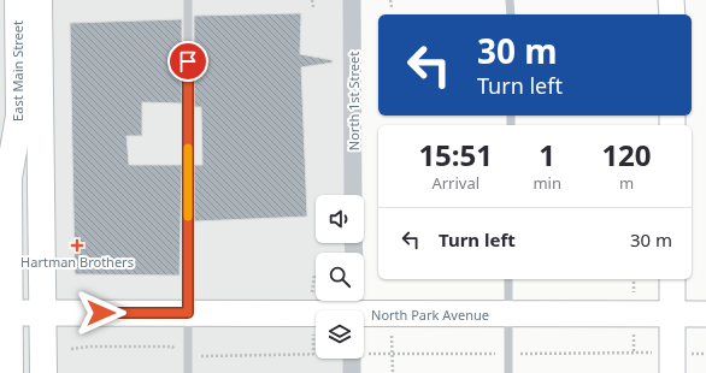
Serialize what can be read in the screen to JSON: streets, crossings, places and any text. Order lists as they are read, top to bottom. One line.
{"streets":{"main road":["East Main Street"],"street":["North 1st Street","North Park Avenue"]},"crossings":[["East Main Street","North Park Avenue"]],"places":{"health":["Hartman Brothers"]},"page":{"turn":["30 m","Turn left"],"eta":["15:51","Arrival","1","min","120","m"],"list":[{"name":"Turn left","value":"30 m"}]}}
